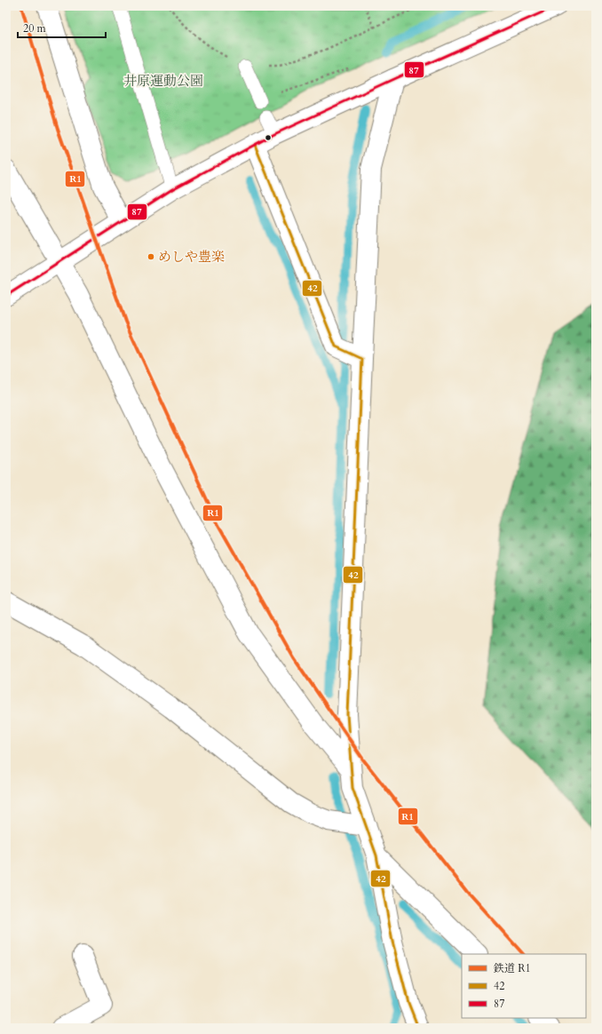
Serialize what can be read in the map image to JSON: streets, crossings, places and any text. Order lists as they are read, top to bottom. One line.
{"parks":["井原運動公園"],"places":["めしや豊楽"],"lines":["rail line R1","transit line 87","transit line 42"],"legend":["鉄道 R1","42","87"],"scale_bar":"20 m"}
